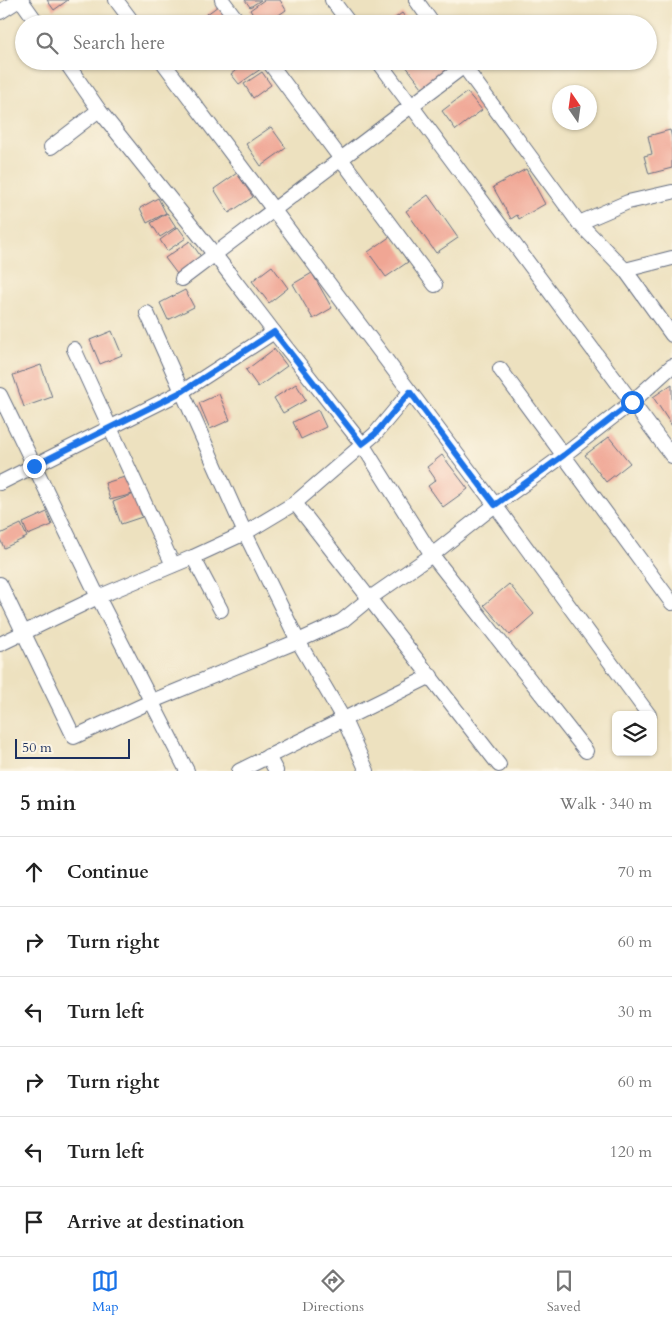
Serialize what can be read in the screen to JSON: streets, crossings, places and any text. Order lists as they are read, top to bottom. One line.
{"scale_bar":"50 m","north":"top","page":{"search":"Search here","scale":"50 m","heading":["5 min","Walk · 340 m"],"list":[["Continue","70 m"],["Turn right","60 m"],["Turn left","30 m"],["Turn right","60 m"],["Turn left","120 m"],"Arrive at destination"],"nav":["Map","Directions","Saved"]}}
